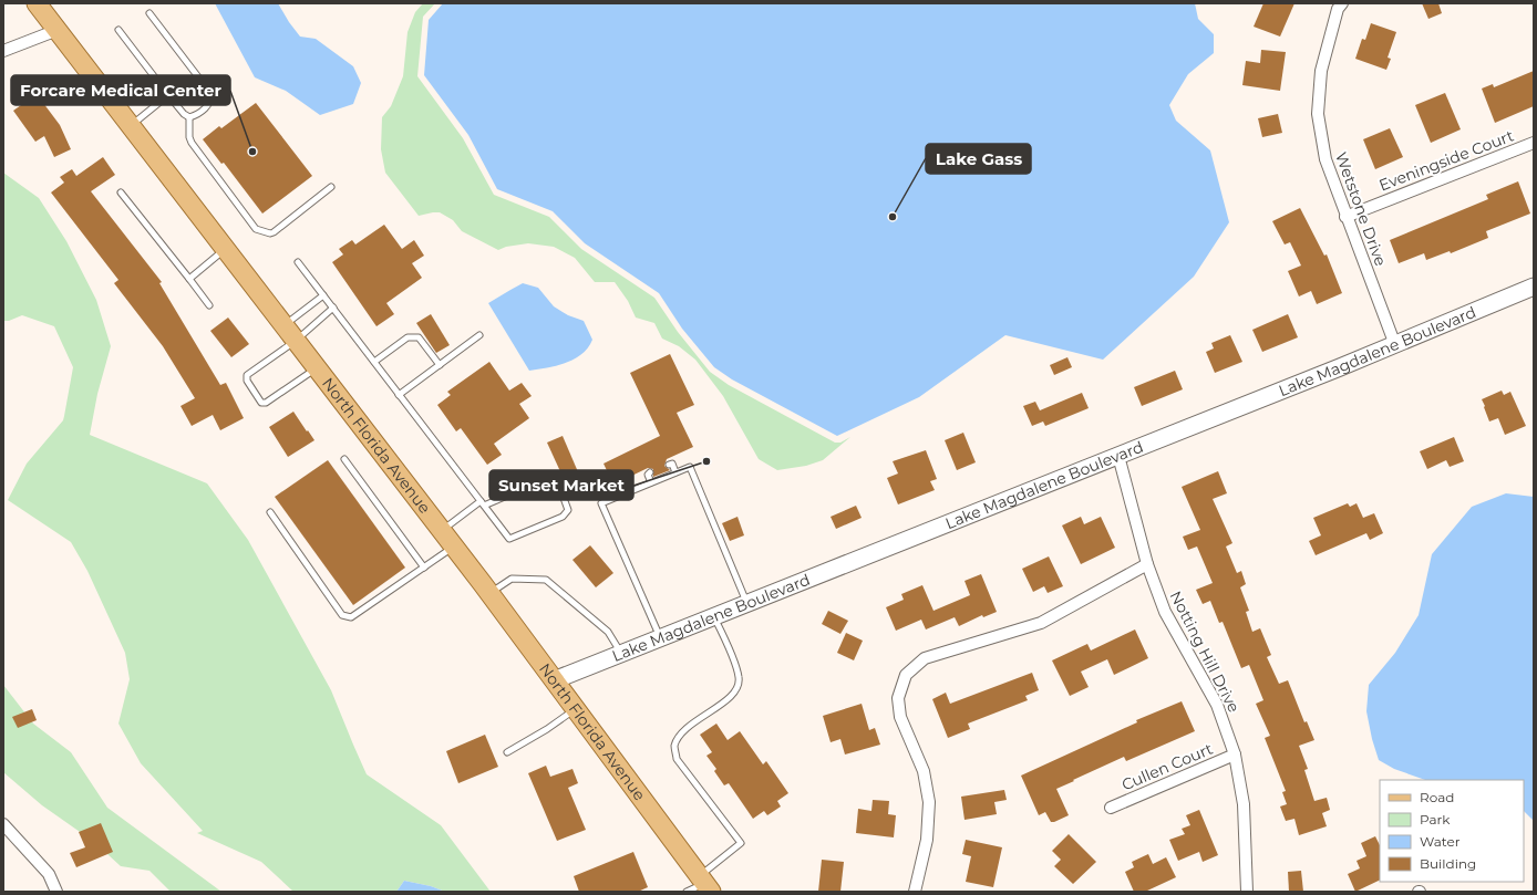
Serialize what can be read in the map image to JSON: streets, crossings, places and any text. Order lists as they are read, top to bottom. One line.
{"streets":{"main road":["North Florida Avenue"],"street":["Eveningside Court","Wetstone Drive","Lake Magdalene Boulevard","Notting Hill Drive","Cullen Court"]},"crossings":[["Eveningside Court","Wetstone Drive"],["Wetstone Drive","Lake Magdalene Boulevard"],["Lake Magdalene Boulevard","North Florida Avenue"],["Lake Magdalene Boulevard","Notting Hill Drive"],["Notting Hill Drive","Cullen Court"]],"places":["Forcare Medical Center","Lake Gass","Sunset Market"],"legend":["Road","Park","Water","Building"]}
